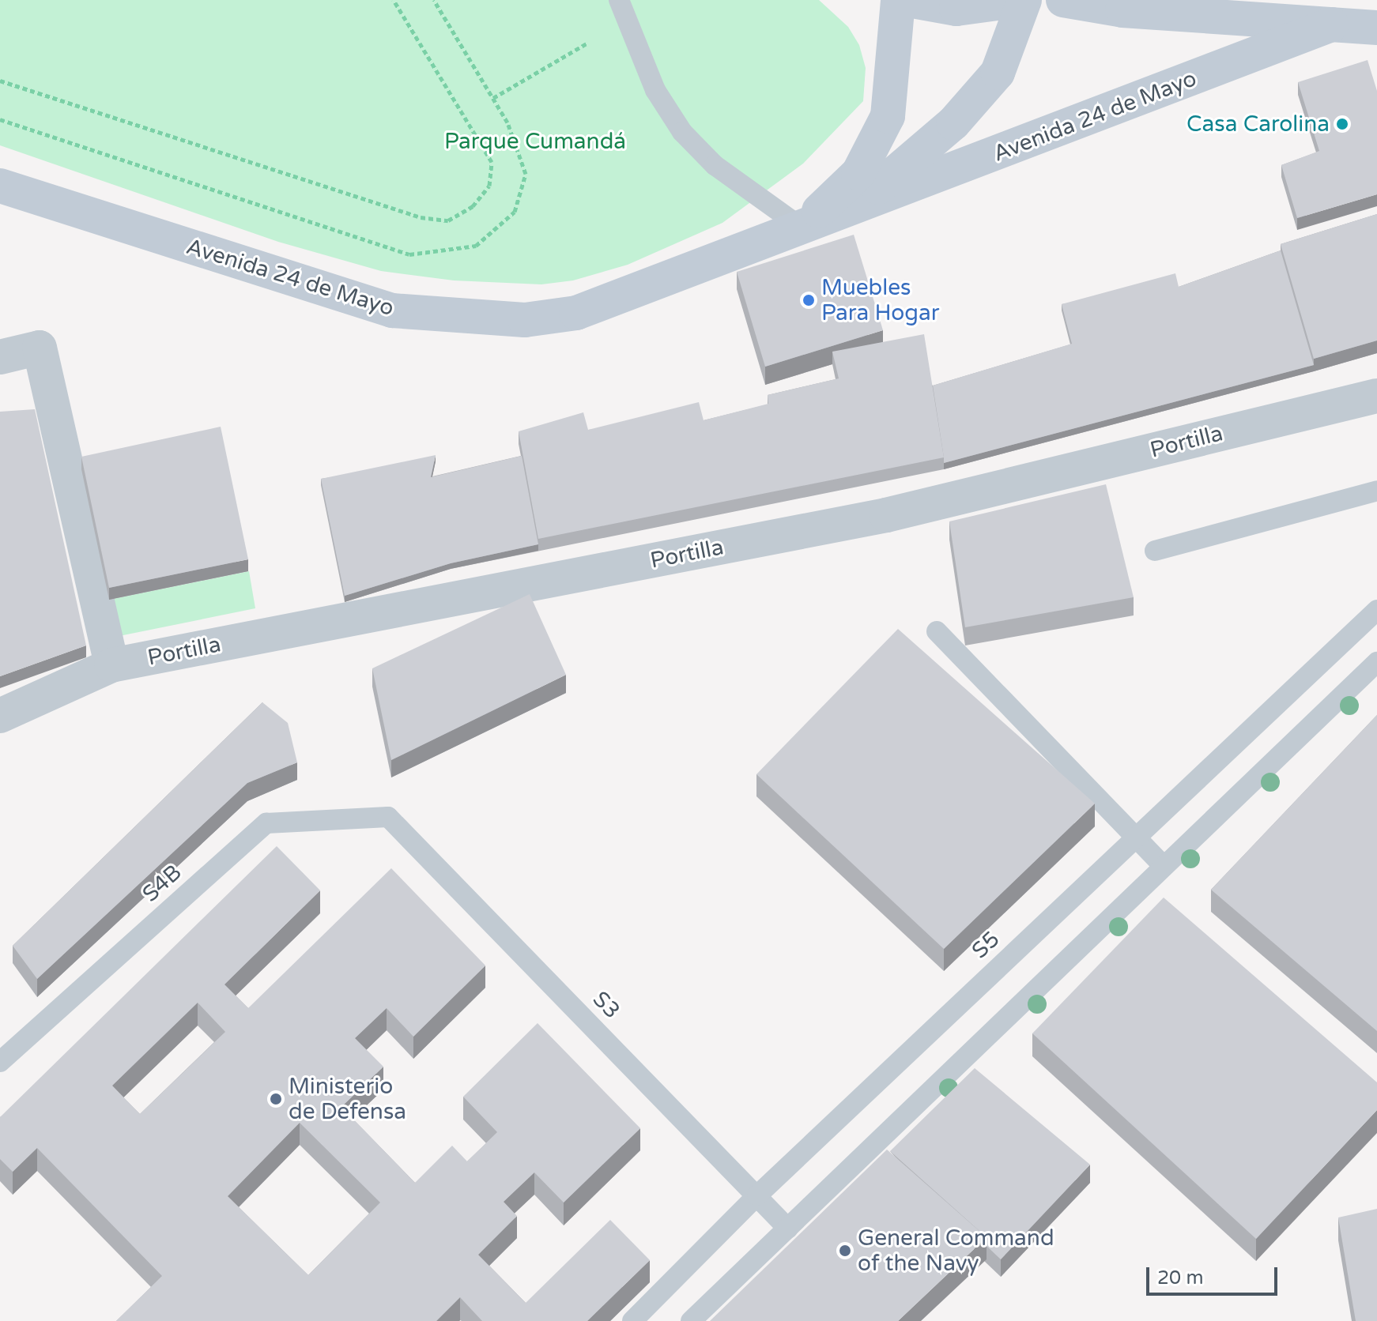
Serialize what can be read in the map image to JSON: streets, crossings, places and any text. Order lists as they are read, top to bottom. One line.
{"streets":{"main road":["Avenida 24 de Mayo"],"street":["Portilla"],"lane":["S4B","S5","S3"]},"crossings":[["S4B","S3"],["S5","S3"]],"parks":["Parque Cumandá"],"places":["Casa Carolina","Muebles Para Hogar","Ministerio de Defensa","General Command of the Navy"],"scale_bar":"20 m"}
